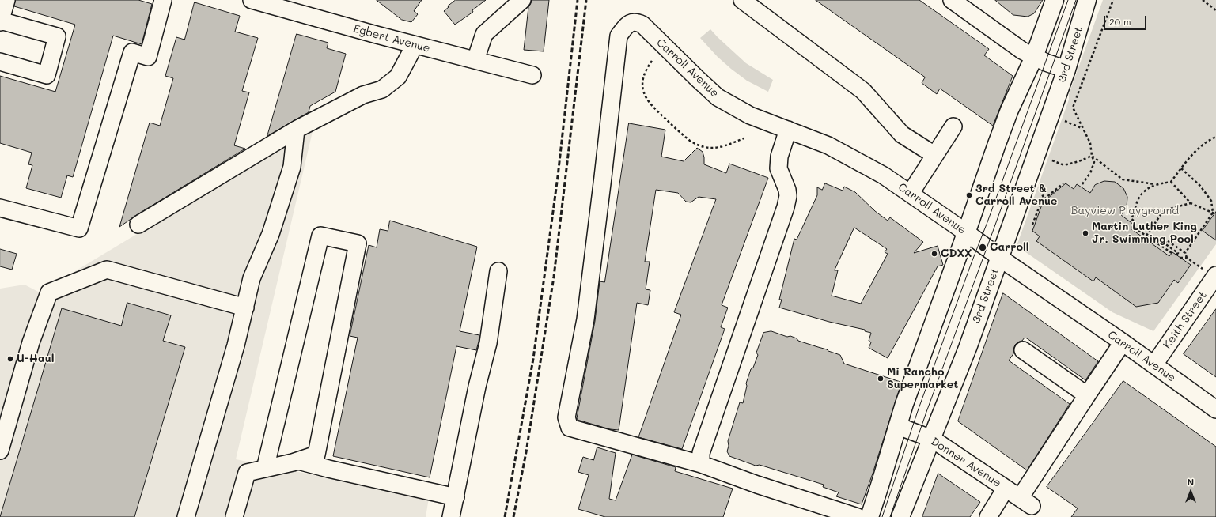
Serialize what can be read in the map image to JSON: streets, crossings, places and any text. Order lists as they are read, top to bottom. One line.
{"streets":{"main road":["3rd Street"],"street":["Egbert Avenue","Carroll Avenue","Keith Street","Donner Avenue"]},"crossings":[["3rd Street","Carroll Avenue"],["3rd Street","Donner Avenue"],["Carroll Avenue","Keith Street"]],"parks":["Bayview Playground"],"places":["3rd Street & Carroll Avenue","Martin Luther King Jr. Swimming Pool","Carroll","CDXX","U-Haul","Mi Rancho Supermarket"],"scale_bar":"20 m","north":"top"}
